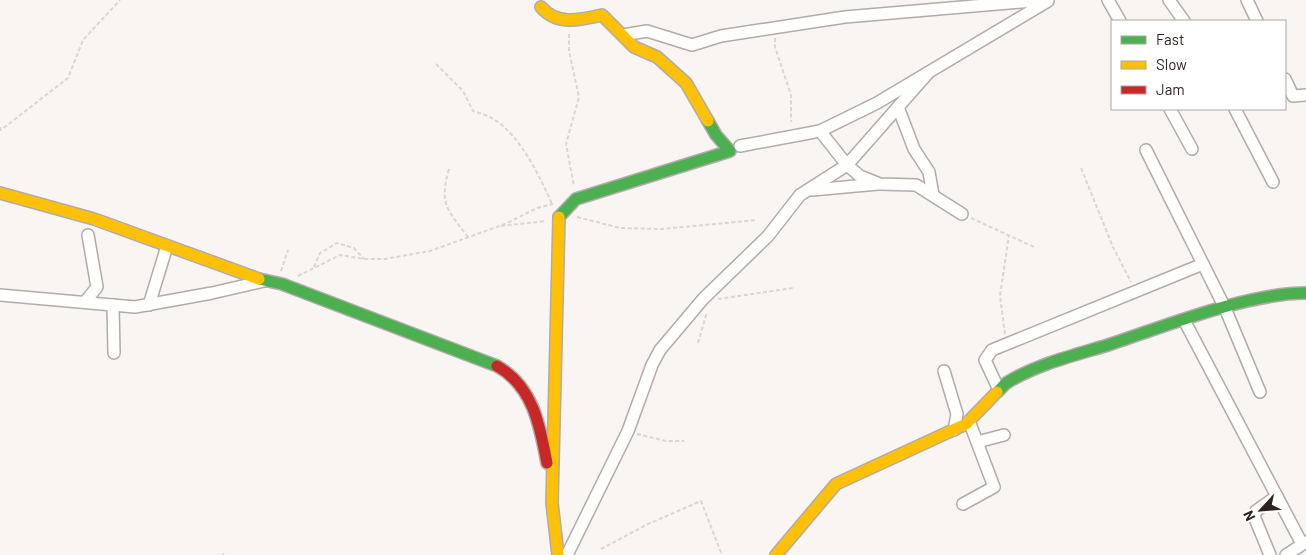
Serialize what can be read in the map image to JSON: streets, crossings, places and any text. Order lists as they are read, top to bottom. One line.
{"legend":["Fast","Slow","Jam"],"north":"bottom left"}
